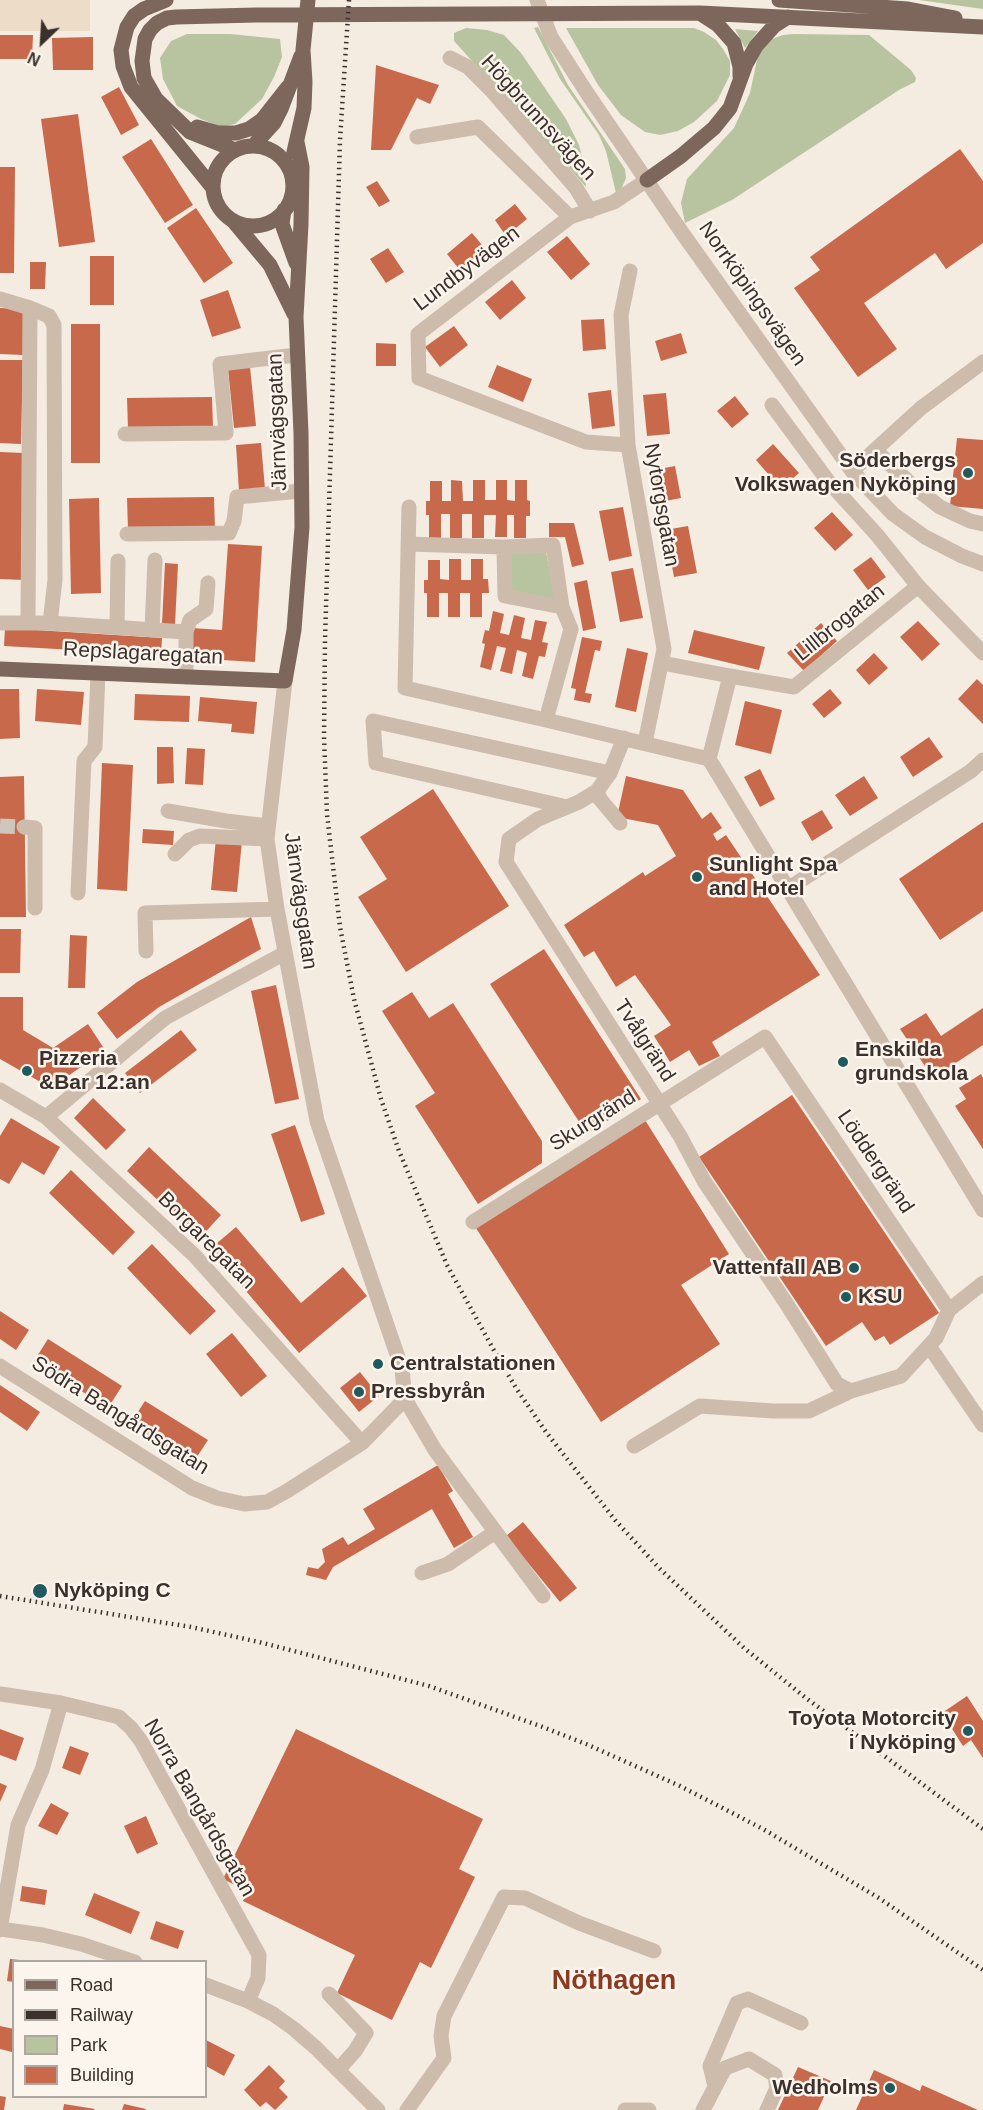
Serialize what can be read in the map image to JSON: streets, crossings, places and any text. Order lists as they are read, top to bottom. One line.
{"streets":{"main road":["Järnvägsgatan","Repslagaregatan"],"street":["Högbrunnsvägen","Lundbyvägen","Norrköpingsvägen","Nytorgsgatan","Lillbrogatan","Tvålgränd","Skurgränd","Löddergränd","Borgaregatan","Södra Bangårdsgatan","Norra Bangårdsgatan"]},"crossings":[["Högbrunnsvägen","Lundbyvägen"],["Lundbyvägen","Norrköpingsvägen"],["Lundbyvägen","Nytorgsgatan"],["Järnvägsgatan","Repslagaregatan"],["Järnvägsgatan","Södra Bangårdsgatan"],["Nytorgsgatan","Lillbrogatan"],["Tvålgränd","Skurgränd"],["Skurgränd","Löddergränd"],["Borgaregatan","Södra Bangårdsgatan"]],"districts":["Nöthagen"],"places":["Söderbergs Volkswagen Nyköping","Sunlight Spa and Hotel","Enskilda grundskola","Pizzeria &Bar 12:an","Vattenfall AB","KSU","Centralstationen","Pressbyrån","Nyköping C","Toyota Motorcity i Nyköping","Wedholms"],"legend":["Road","Railway","Park","Building"],"north":"bottom left"}
